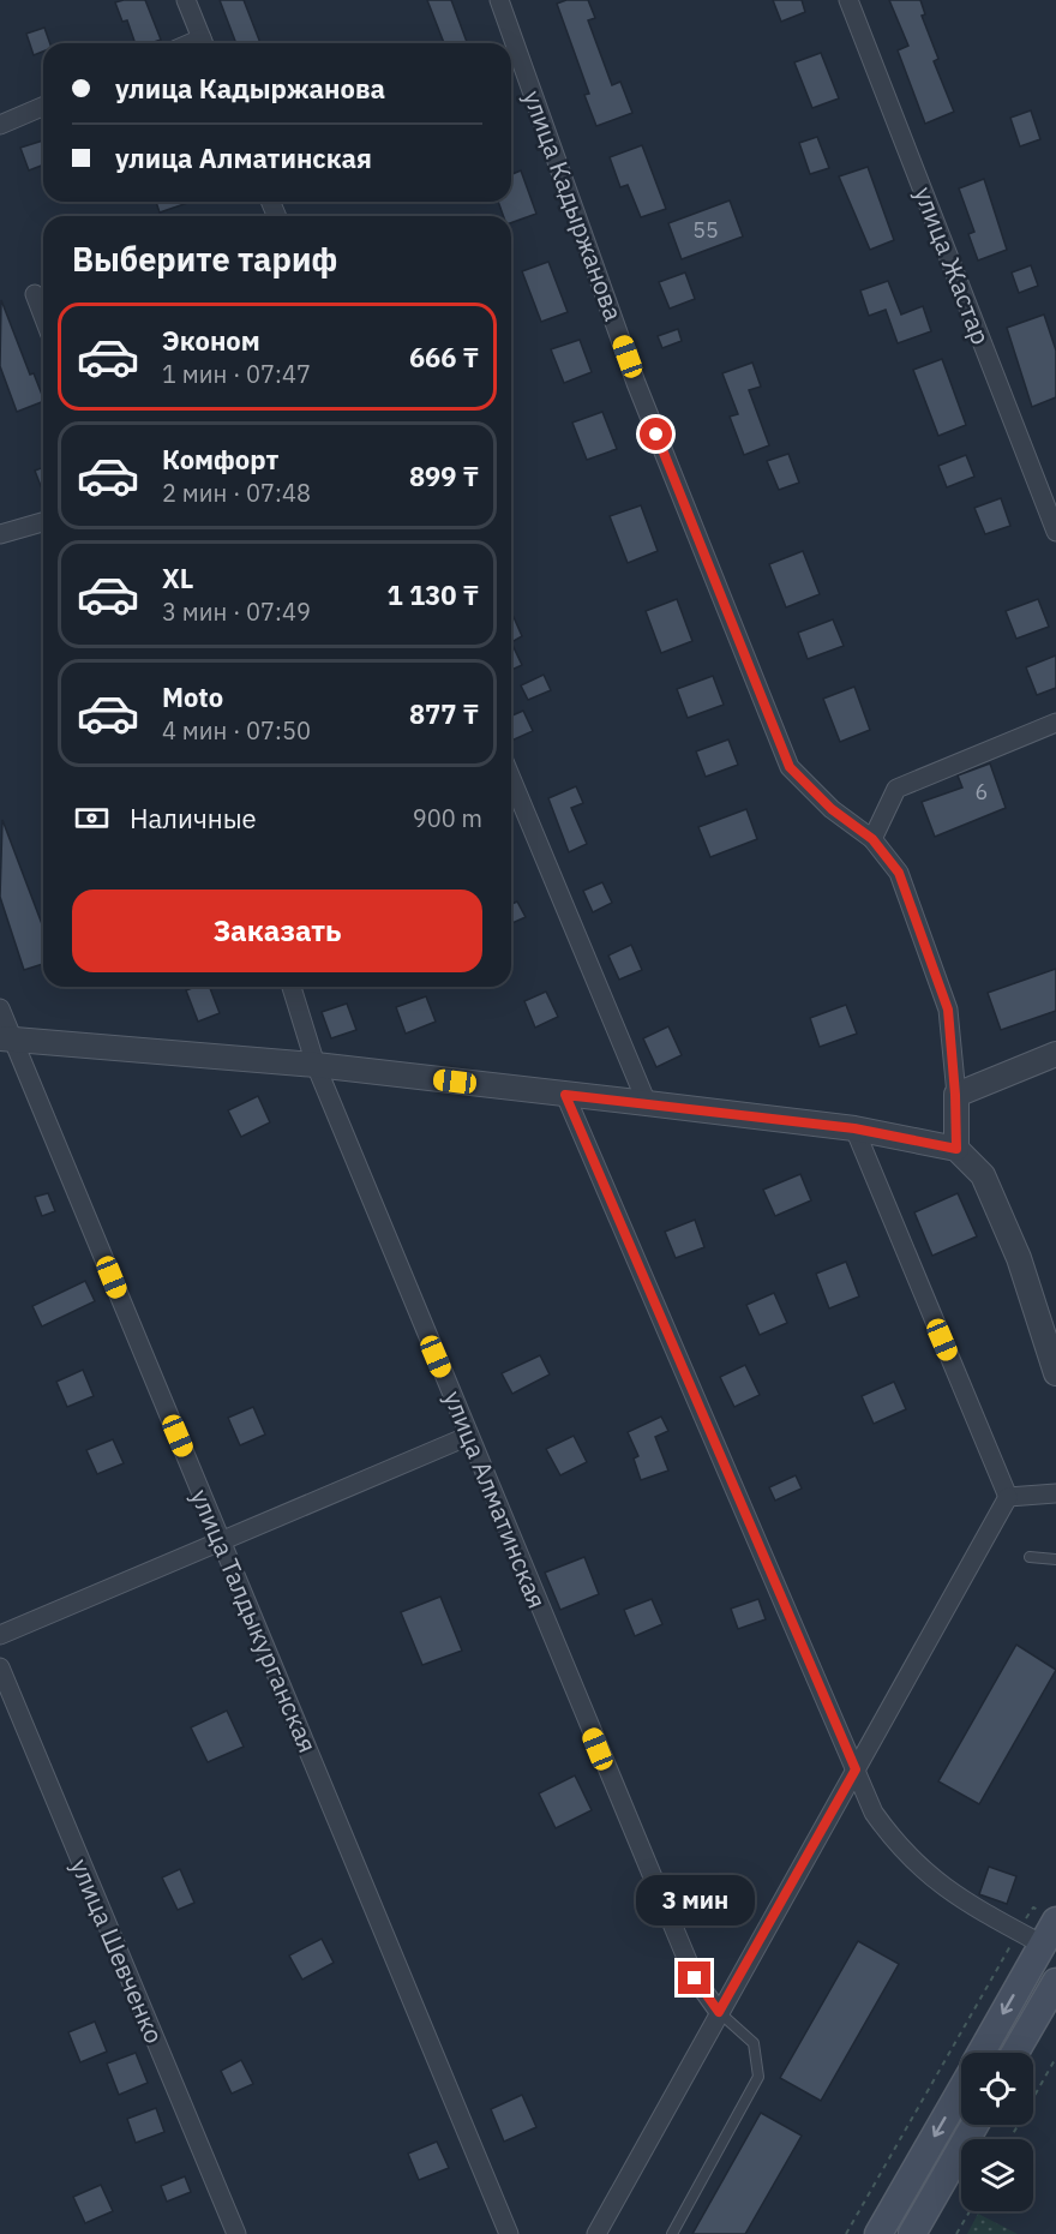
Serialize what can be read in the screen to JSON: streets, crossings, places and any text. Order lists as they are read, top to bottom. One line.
{"streets":{"street":["улица Кадыржанова","улица Жастар","улица Алматинская","улица Талдыкурганская","улица Шевченко"]},"house_numbers":["55","6"],"page":{"banner":["улица Кадыржанова","улица Алматинская"],"heading":"Выберите тариф","list":[{"name":"Эконом","note":"1 мин · 07:47","value":"666 ₸"},{"name":"Комфорт","note":"2 мин · 07:48","value":"899 ₸"},{"name":"XL","note":"3 мин · 07:49","value":"1 130 ₸"},{"name":"Moto","note":"4 мин · 07:50","value":"877 ₸"}],"pay":["Наличные","900 m"],"buttons":"Заказать","bubble":"3 мин"}}
